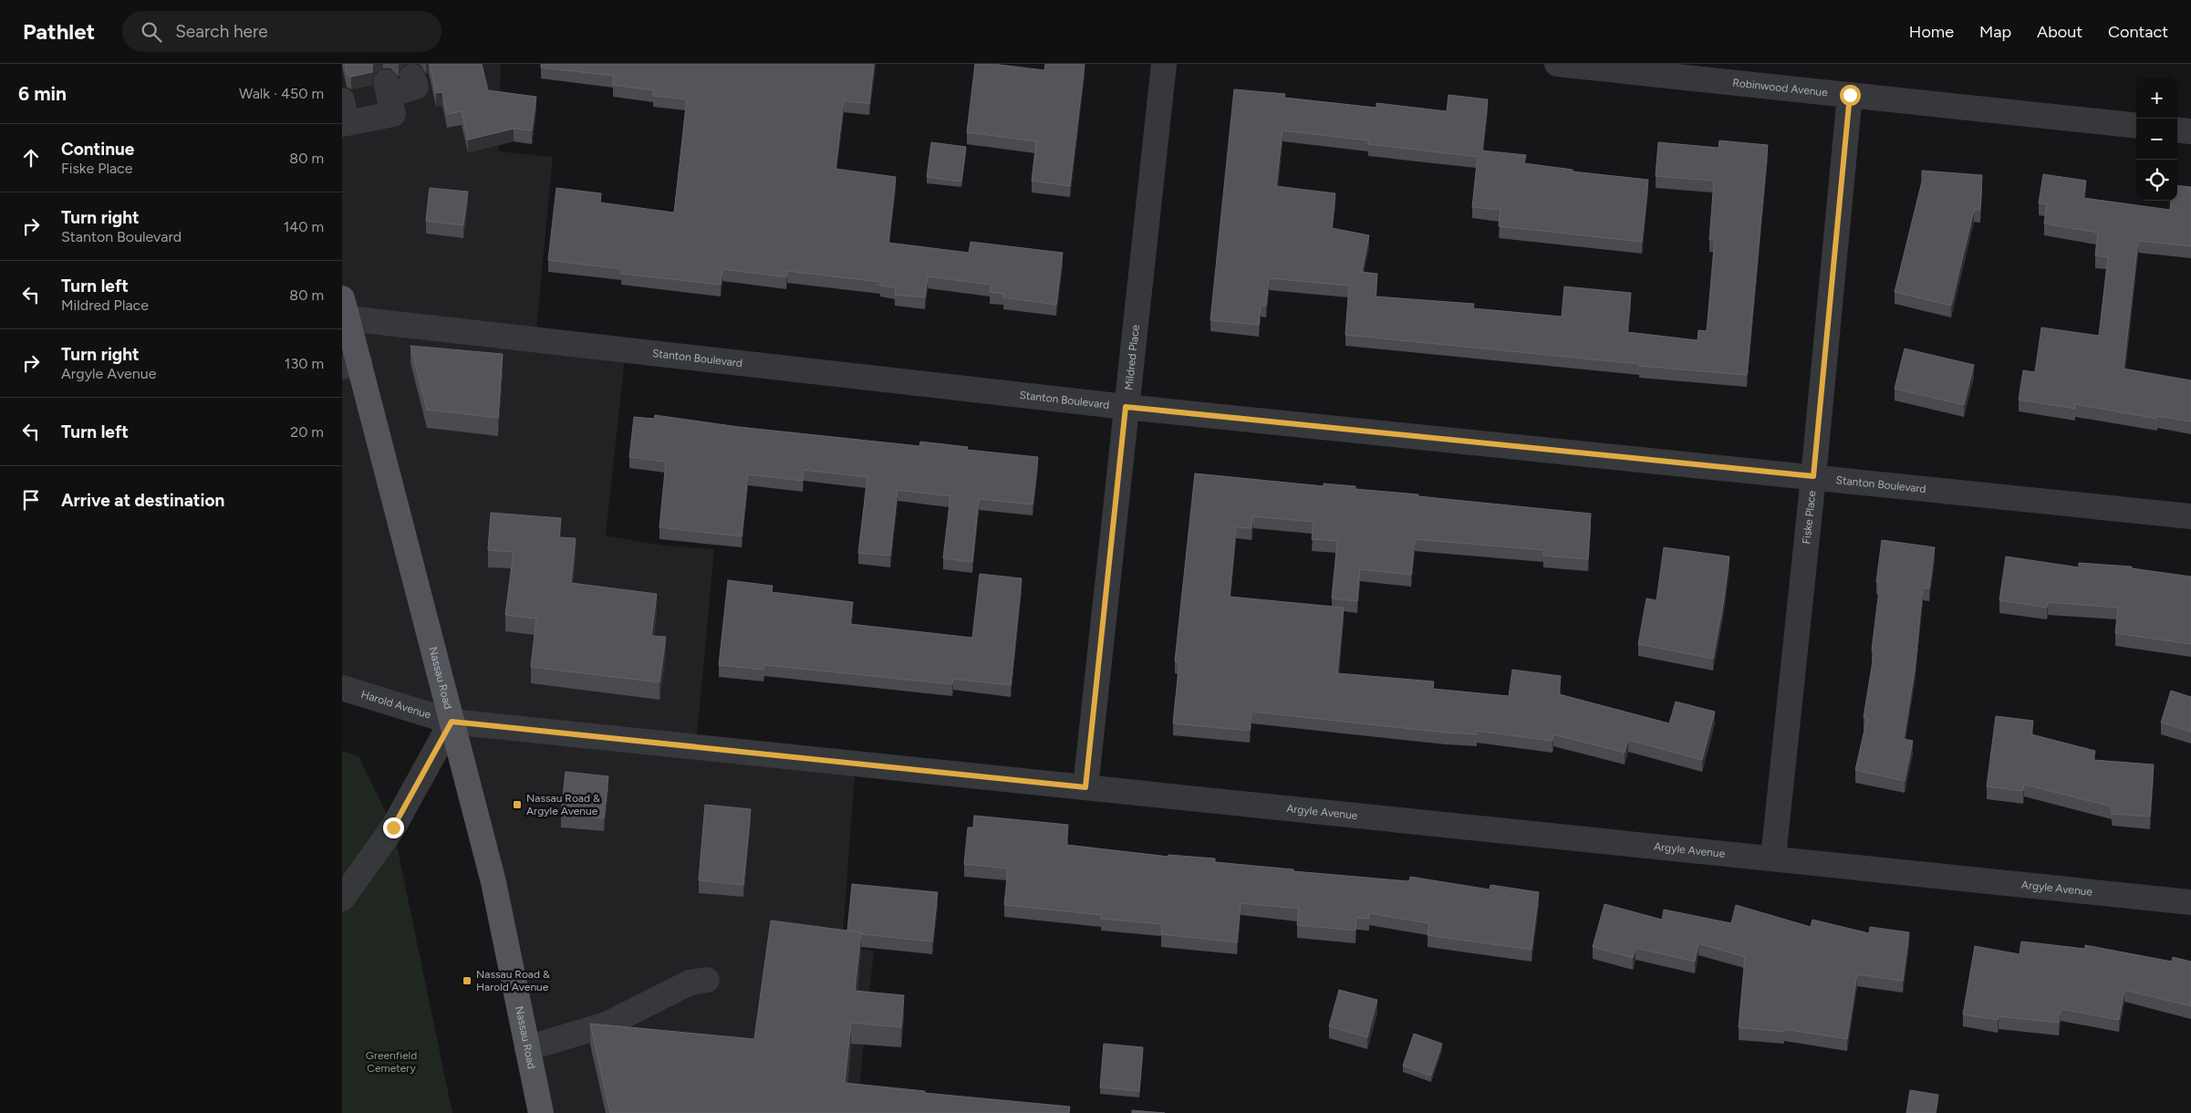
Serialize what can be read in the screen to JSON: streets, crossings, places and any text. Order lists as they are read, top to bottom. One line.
{"streets":{"main road":["Nassau Road"],"street":["Robinwood Avenue","Stanton Boulevard","Mildred Place","Fiske Place","Harold Avenue","Argyle Avenue"]},"crossings":[["Robinwood Avenue","Fiske Place"],["Stanton Boulevard","Mildred Place"],["Stanton Boulevard","Fiske Place"],["Stanton Boulevard","Nassau Road"],["Mildred Place","Argyle Avenue"],["Fiske Place","Argyle Avenue"],["Nassau Road","Harold Avenue"],["Nassau Road","Argyle Avenue"],["Harold Avenue","Argyle Avenue"]],"parks":["Greenfield Cemetery"],"places":{"transit":["Nassau Road & Argyle Avenue","Nassau Road & Harold Avenue"]},"page":{"header":"Pathlet","search":"Search here","nav":["Home","Map","About","Contact"],"heading":["6 min","Walk · 450 m"],"map_buttons":["+","−"],"list":[["Continue","Fiske Place","80 m"],["Turn right","Stanton Boulevard","140 m"],["Turn left","Mildred Place","80 m"],["Turn right","Argyle Avenue","130 m"],["Turn left","20 m"],"Arrive at destination"]}}
